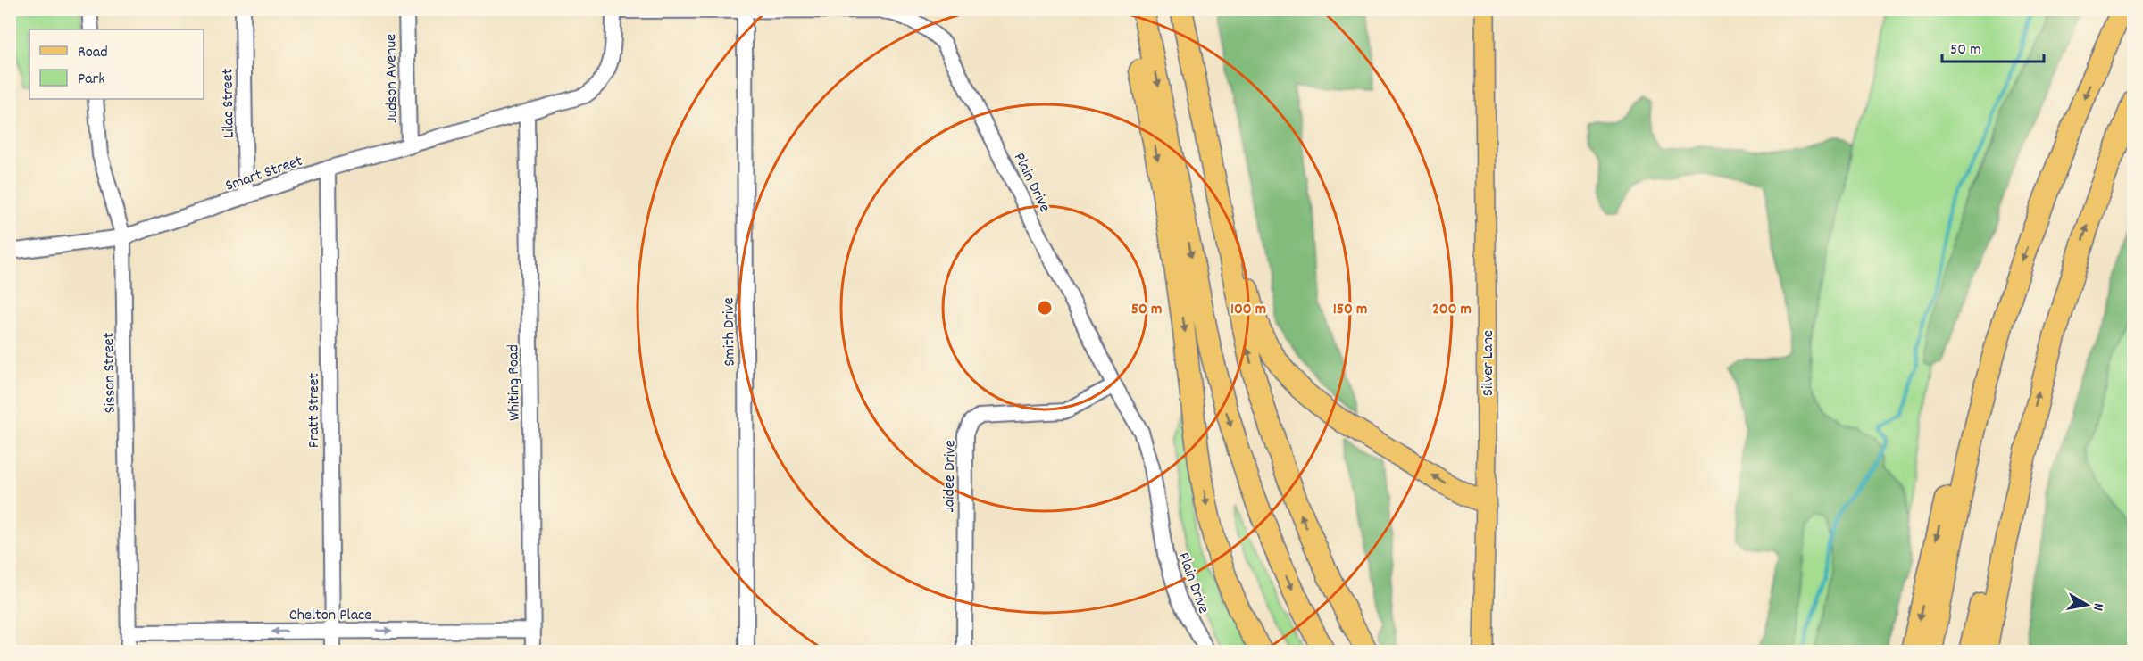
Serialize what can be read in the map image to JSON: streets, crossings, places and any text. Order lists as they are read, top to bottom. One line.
{"streets":{"main road":["Silver Lane"],"street":["Judson Avenue","Lilac Street","Smart Street","Plain Drive","Smith Drive","Sisson Street","Whiting Road","Pratt Street","Jaidee Drive","Chelton Place"]},"crossings":[["Judson Avenue","Smart Street"],["Lilac Street","Smart Street"],["Smart Street","Plain Drive"],["Smart Street","Sisson Street"],["Smart Street","Whiting Road"],["Smart Street","Pratt Street"],["Plain Drive","Smith Drive"],["Plain Drive","Jaidee Drive"],["Sisson Street","Chelton Place"],["Whiting Road","Chelton Place"],["Pratt Street","Chelton Place"]],"legend":["Road","Park"],"scale_bar":"50 m","north":"right","rings":["50 m","100 m","150 m","200 m"]}
